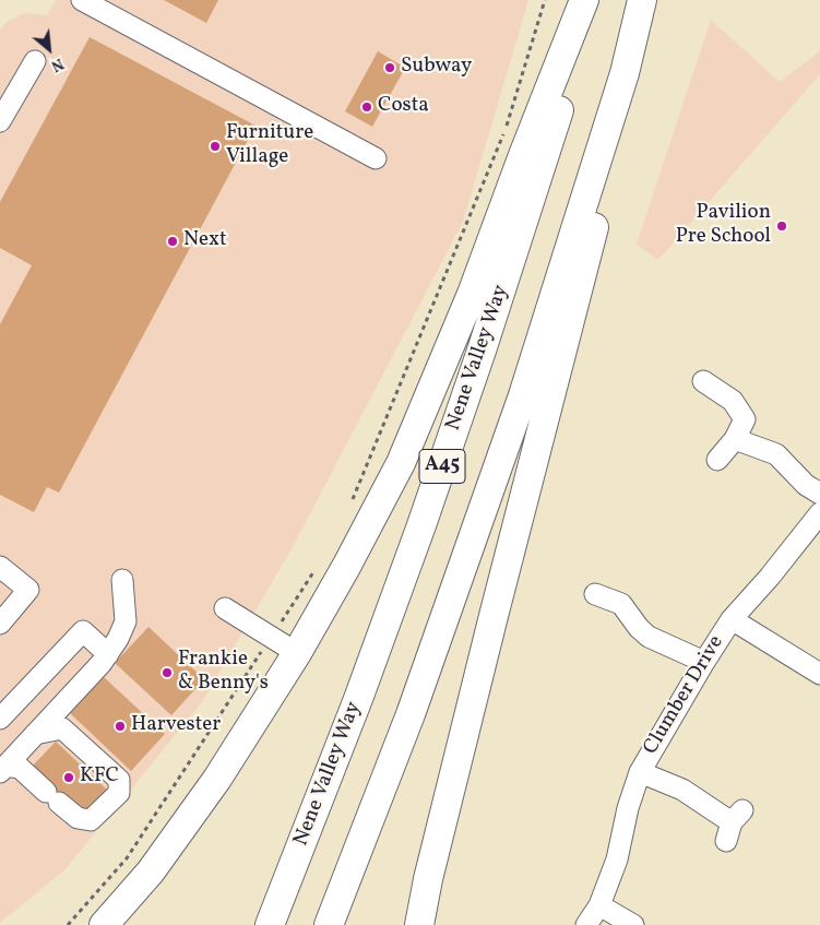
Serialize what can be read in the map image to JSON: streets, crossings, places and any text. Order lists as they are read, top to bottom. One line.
{"streets":{"highway":["Nene Valley Way","A45"],"street":["Clumber Drive"]},"places":["Subway","Costa","Furniture Village","Pavilion Pre School","Next","Frankie & Benny's","Harvester","KFC"],"north":"bottom right"}
